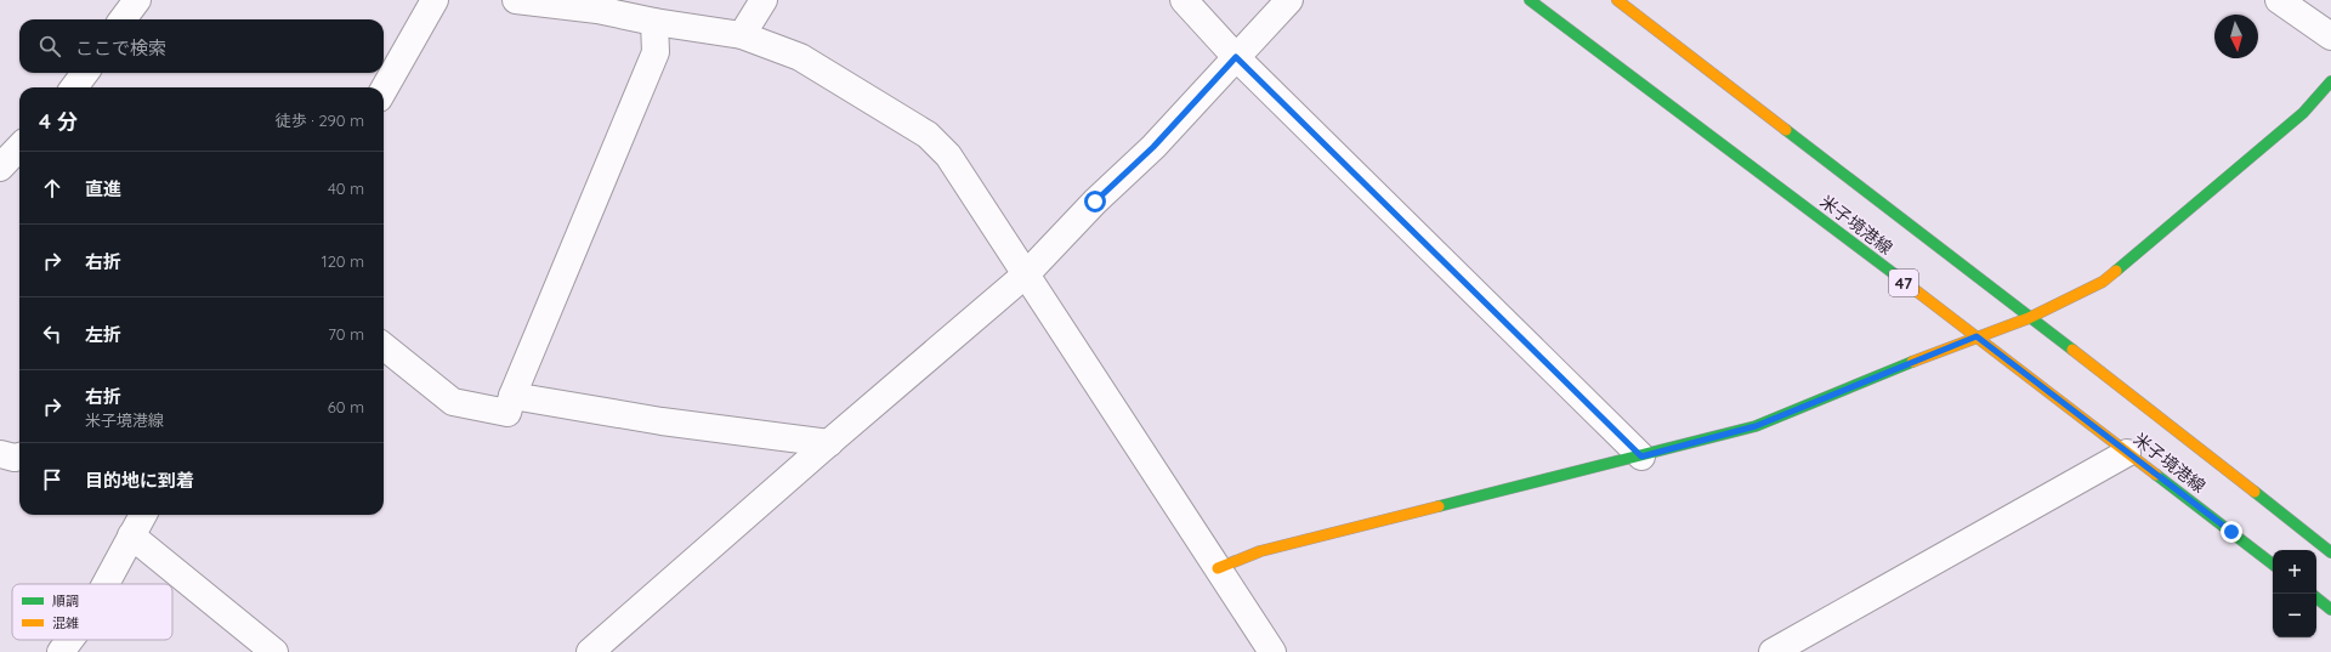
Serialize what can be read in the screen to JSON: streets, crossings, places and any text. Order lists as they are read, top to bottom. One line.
{"streets":{"main road":["米子境港線","47"]},"legend":["順調","混雑"],"north":"bottom","page":{"search":"ここで検索","heading":["4 分","徒歩 · 290 m"],"list":[["直進","40 m"],["右折","120 m"],["左折","70 m"],["右折","米子境港線","60 m"],"目的地に到着"],"map_buttons":["+","−"]}}
